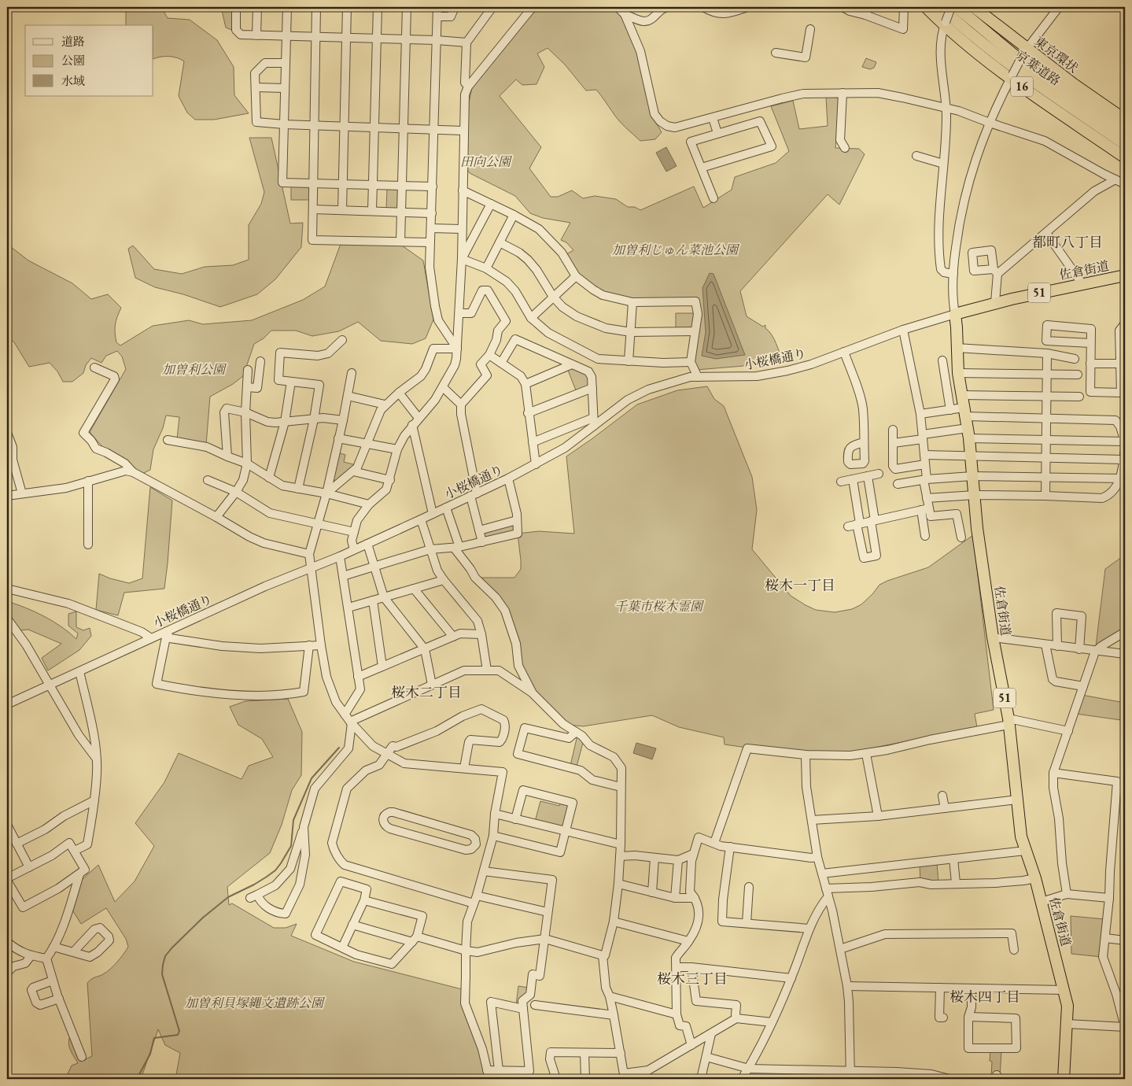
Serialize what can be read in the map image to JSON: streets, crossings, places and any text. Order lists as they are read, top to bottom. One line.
{"streets":{"highway":["東京環状","京葉道路","16","佐倉街道","51"],"street":["小桜橋通り"]},"crossings":[["佐倉街道","小桜橋通り"]],"districts":["都町八丁目","桜木一丁目","桜木二丁目","桜木三丁目","桜木四丁目"],"parks":["田向公園","加曽利じゅん菜池公園","加曽利公園","千葉市桜木霊園","加曽利貝塚縄文遺跡公園"],"legend":["道路","公園","水域"]}
